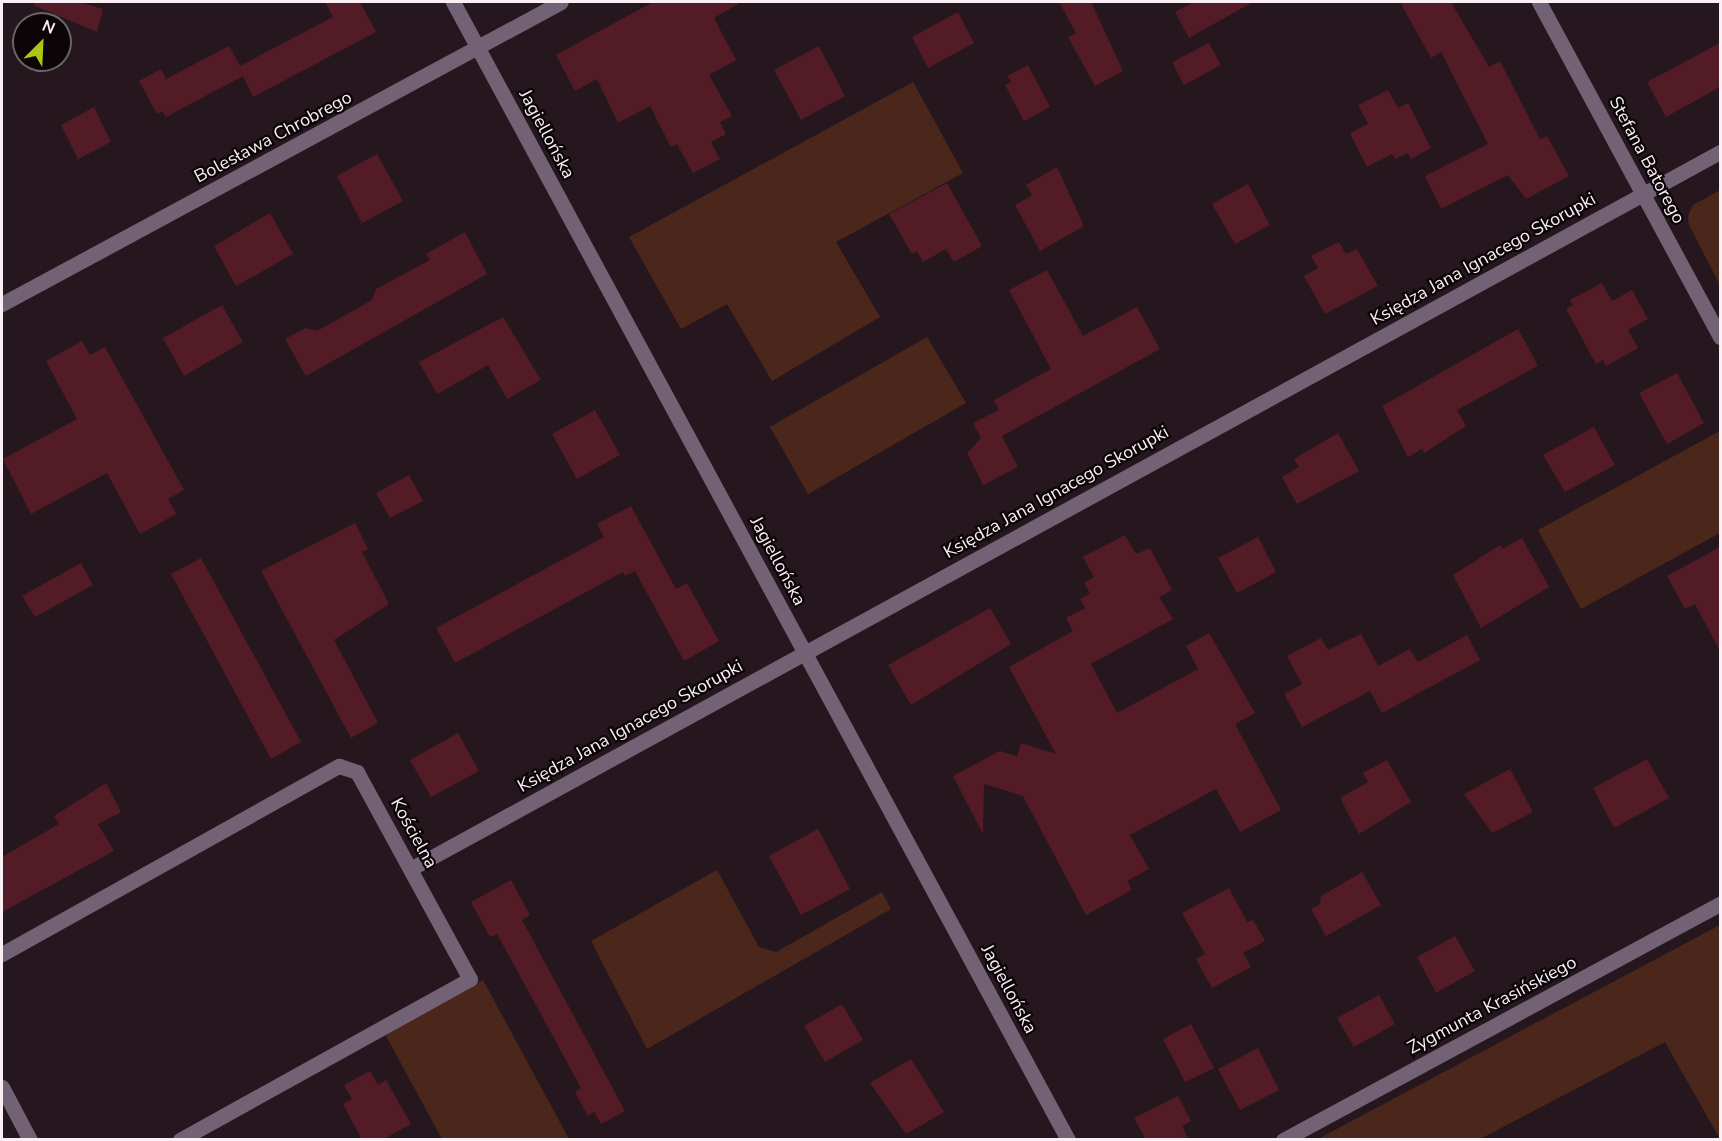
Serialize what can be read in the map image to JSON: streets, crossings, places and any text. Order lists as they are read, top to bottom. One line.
{"streets":{"street":["Jagiellońska","Bolesława Chrobrego","Stefana Batorego","Księdza Jana Ignacego Skorupki","Kościelna","Zygmunta Krasińskiego"]},"crossings":[["Jagiellońska","Bolesława Chrobrego"],["Jagiellońska","Księdza Jana Ignacego Skorupki"],["Stefana Batorego","Księdza Jana Ignacego Skorupki"],["Księdza Jana Ignacego Skorupki","Kościelna"]],"north":"top right"}
